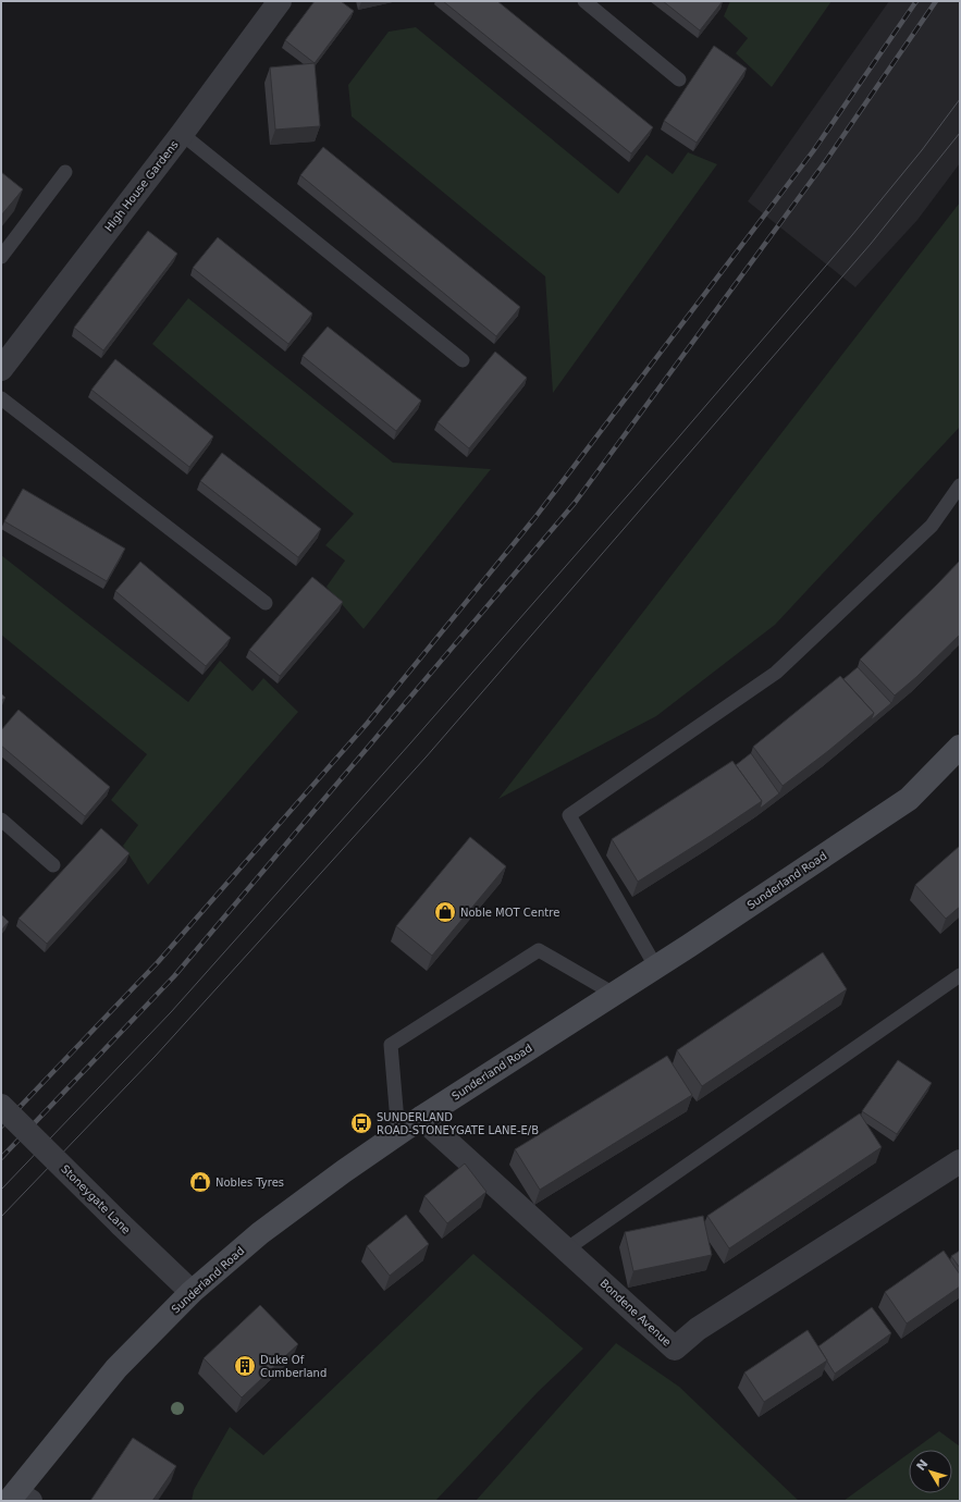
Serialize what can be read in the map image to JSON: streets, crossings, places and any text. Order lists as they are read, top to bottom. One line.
{"streets":{"main road":["Sunderland Road"],"street":["High House Gardens","Stoneygate Lane","Bondene Avenue"]},"crossings":[["Sunderland Road","Stoneygate Lane"],["Sunderland Road","Bondene Avenue"]],"places":{"shop":["Noble MOT Centre","Nobles Tyres"],"bus stop":["SUNDERLAND ROAD-STONEYGATE LANE-E/B"],"building":["Duke Of Cumberland"]},"north":"top left"}
